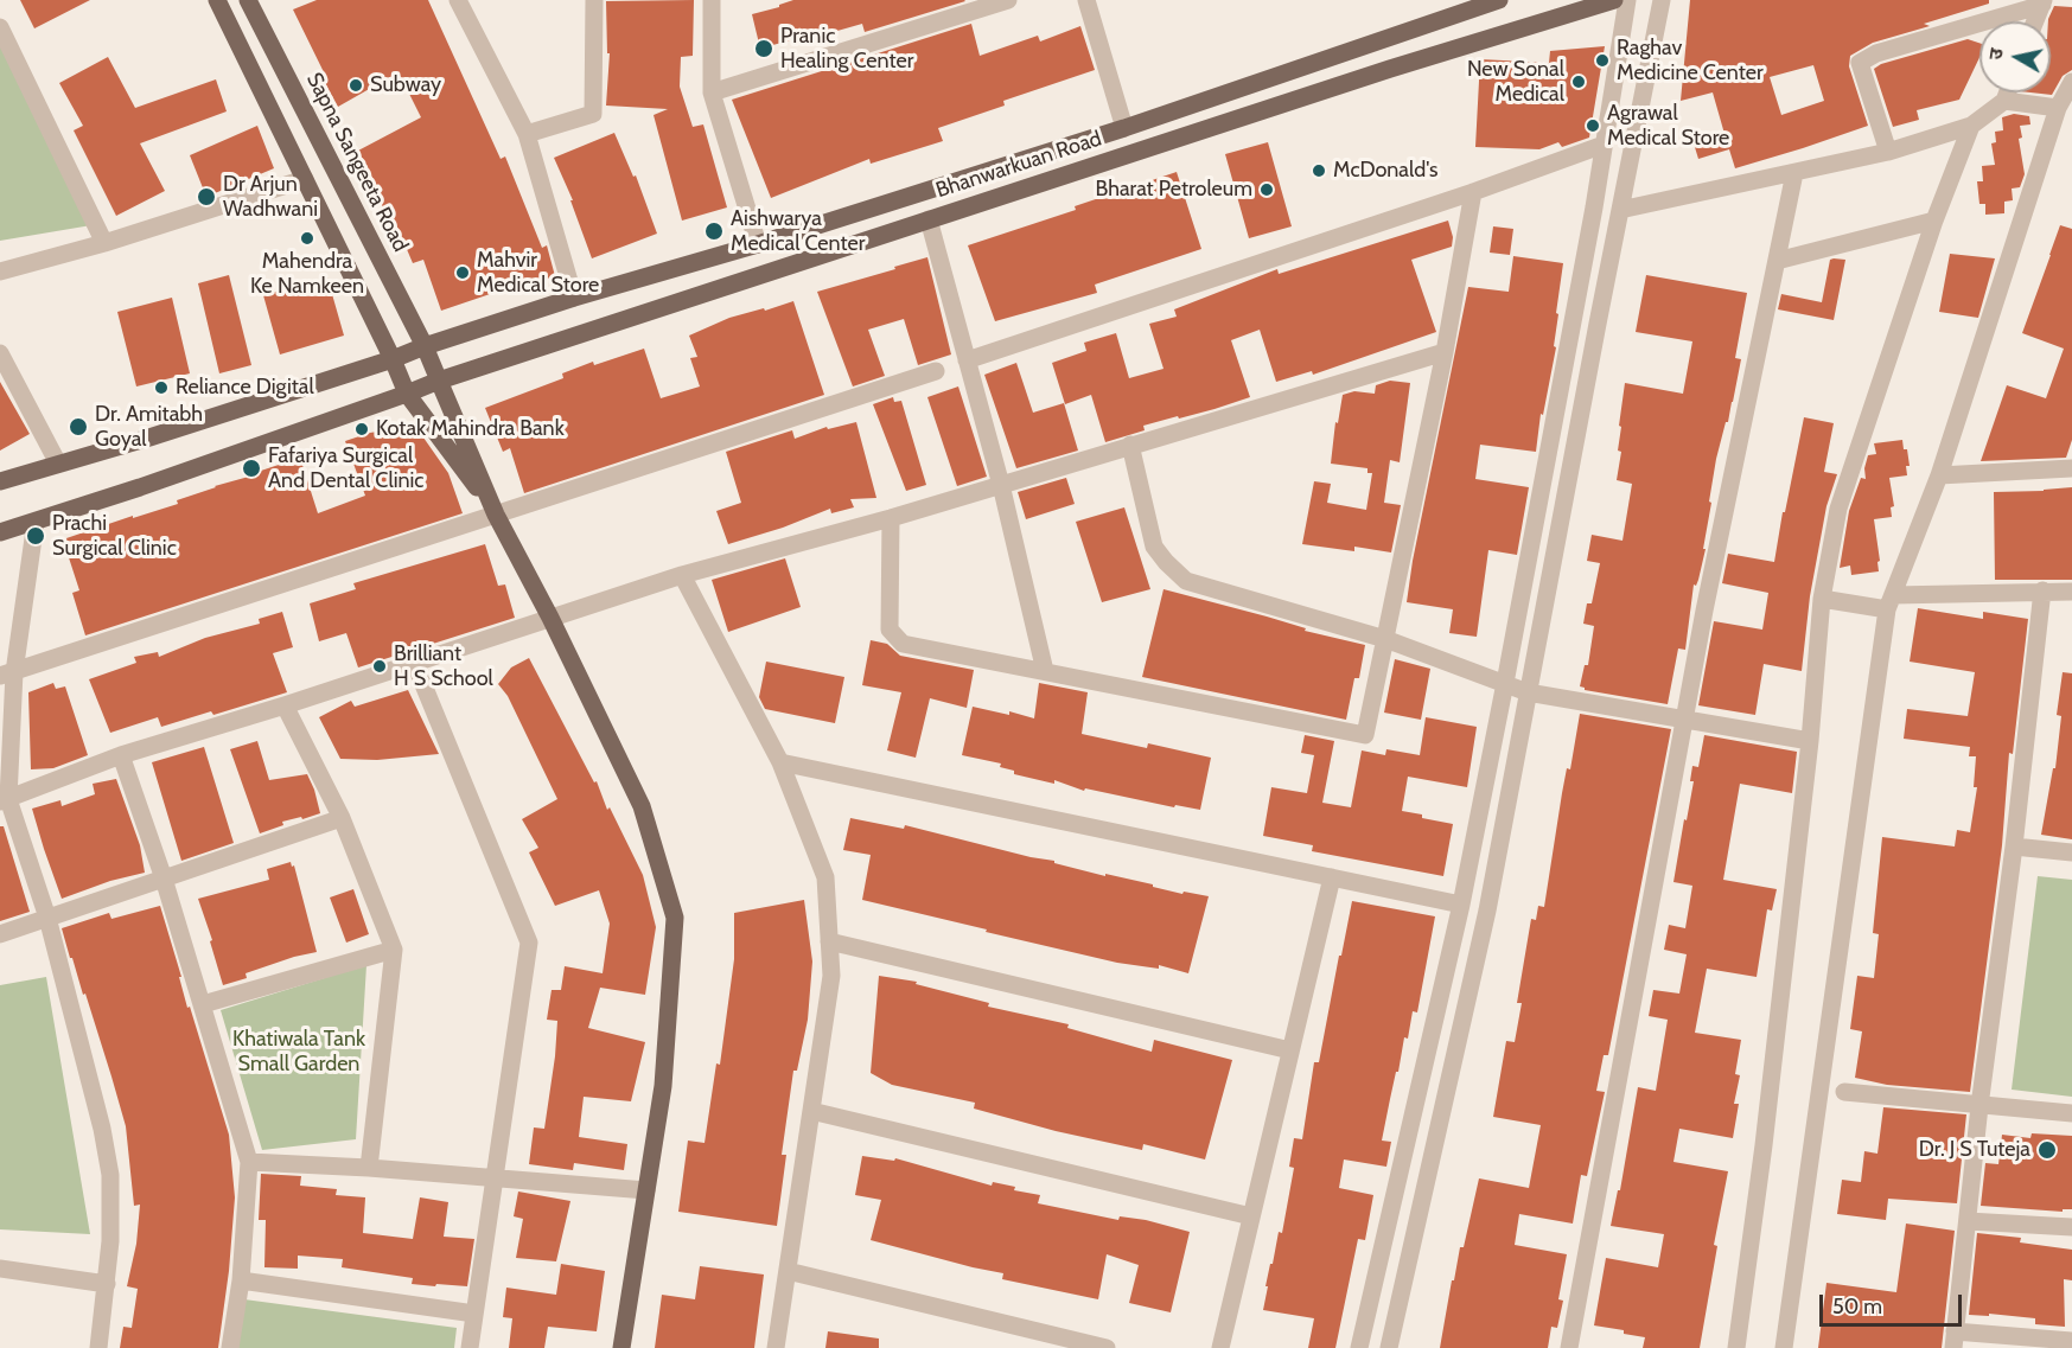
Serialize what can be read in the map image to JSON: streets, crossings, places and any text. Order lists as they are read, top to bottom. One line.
{"streets":{"main road":["Sapna Sangeeta Road","Bhanwarkuan Road"]},"crossings":[["Sapna Sangeeta Road","Bhanwarkuan Road"]],"parks":["Khatiwala Tank Small Garden"],"places":["Pranic Healing Center","Raghav Medicine Center","New Sonal Medical","Subway","Agrawal Medical Store","McDonald's","Bharat Petroleum","Dr Arjun Wadhwani","Aishwarya Medical Center","Mahendra Ke Namkeen","Mahvir Medical Store","Reliance Digital","Dr. Amitabh Goyal","Kotak Mahindra Bank","Fafariya Surgical And Dental Clinic","Prachi Surgical Clinic","Brilliant H S School","Dr. J S Tuteja"],"scale_bar":"50 m","north":"left"}
